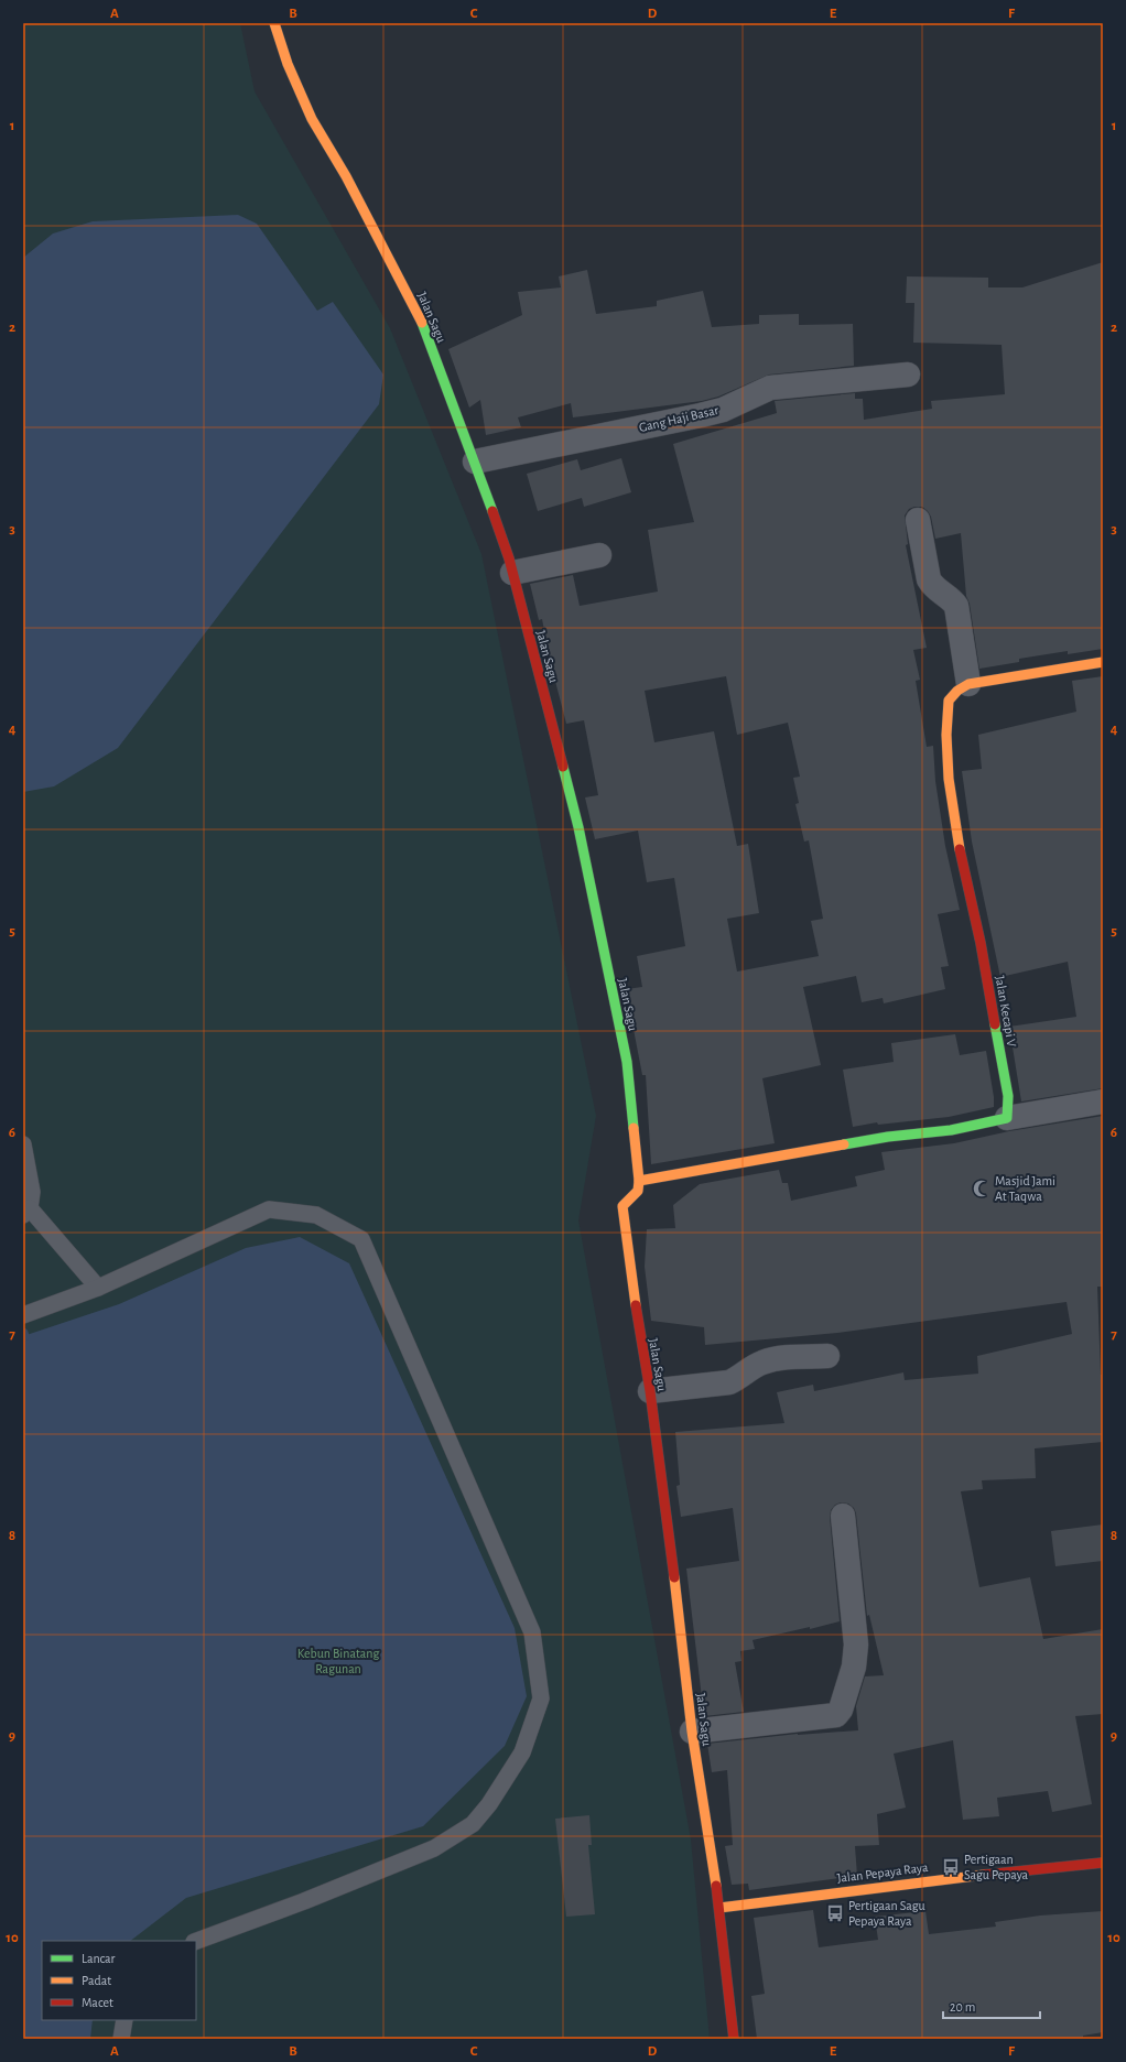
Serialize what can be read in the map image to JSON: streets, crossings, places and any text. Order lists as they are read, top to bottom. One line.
{"streets":{"street":["Jalan Sagu","Gang Haji Basar","Jalan Kecapi V","Jalan Pepaya Raya"]},"crossings":[["Jalan Sagu","Gang Haji Basar"],["Jalan Sagu","Jalan Pepaya Raya"]],"parks":["Kebun Binatang Ragunan"],"places":{"mosque":["Masjid Jami At Taqwa"],"bus stop":["Pertigaan Sagu Pepaya","Pertigaan Sagu Pepaya Raya"]},"legend":["Lancar","Padat","Macet"],"scale_bar":"20 m","grid":{"columns":["A","B","C","D","E","F"],"rows":["1","2","3","4","5","6","7","8","9","10"]}}
